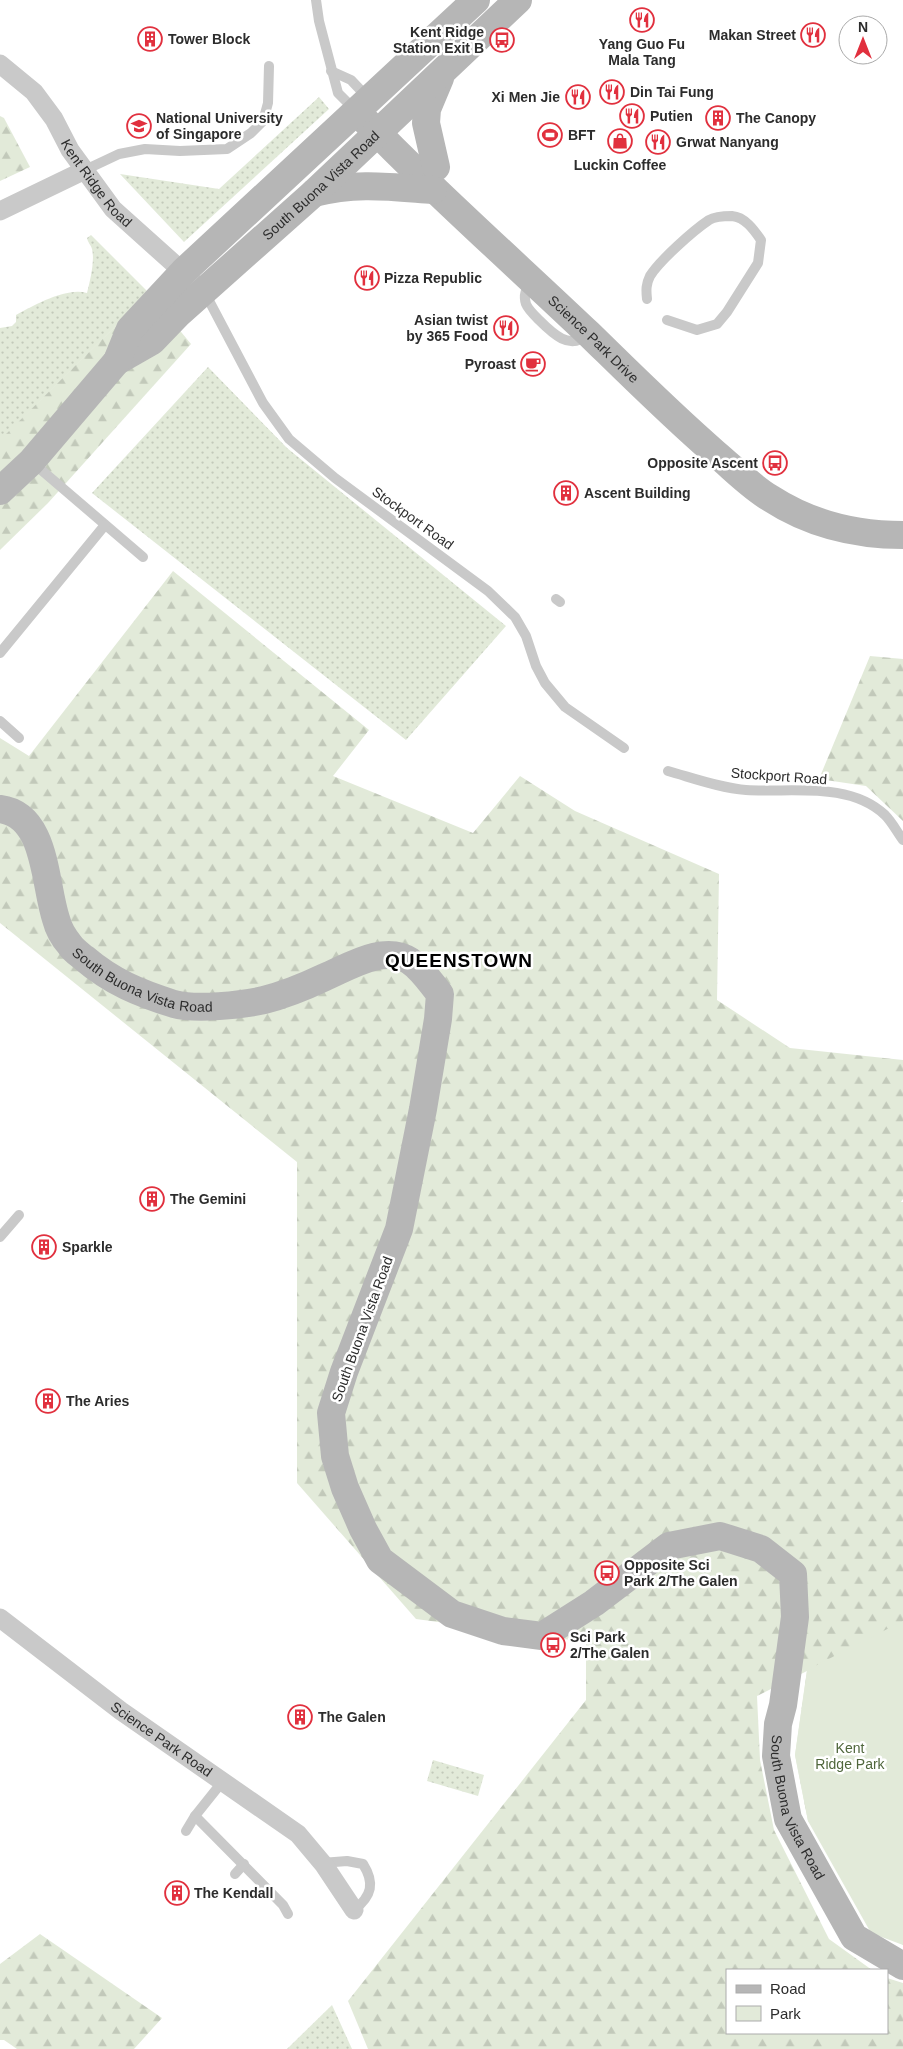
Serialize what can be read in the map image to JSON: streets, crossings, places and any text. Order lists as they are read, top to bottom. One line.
{"streets":{"street":["Kent Ridge Road","South Buona Vista Road","Science Park Drive","Science Park Road"],"lane":["Stockport Road"]},"crossings":[["Kent Ridge Road","South Buona Vista Road"],["Kent Ridge Road","Stockport Road"],["South Buona Vista Road","Science Park Drive"],["South Buona Vista Road","Stockport Road"]],"districts":["QUEENSTOWN"],"parks":["Kent Ridge Park"],"places":{"restaurant":["Yang Guo Fu Mala Tang","Makan Street","Din Tai Fung","Xi Men Jie","Putien","Grwat Nanyang","Pizza Republic","Asian twist by 365 Food"],"building":["Tower Block","The Canopy","Ascent Building","The Gemini","Sparkle","The Aries","The Galen","The Kendall"],"bus stop":["Kent Ridge Station Exit B","Opposite Ascent","Opposite Sci Park 2/The Galen","Sci Park 2/The Galen"],"school or university":["National University of Singapore"],"sports":["BFT"],"shop":["Luckin Coffee"],"cafe":["Pyroast"]},"legend":["Road","Park"],"north":"top"}
